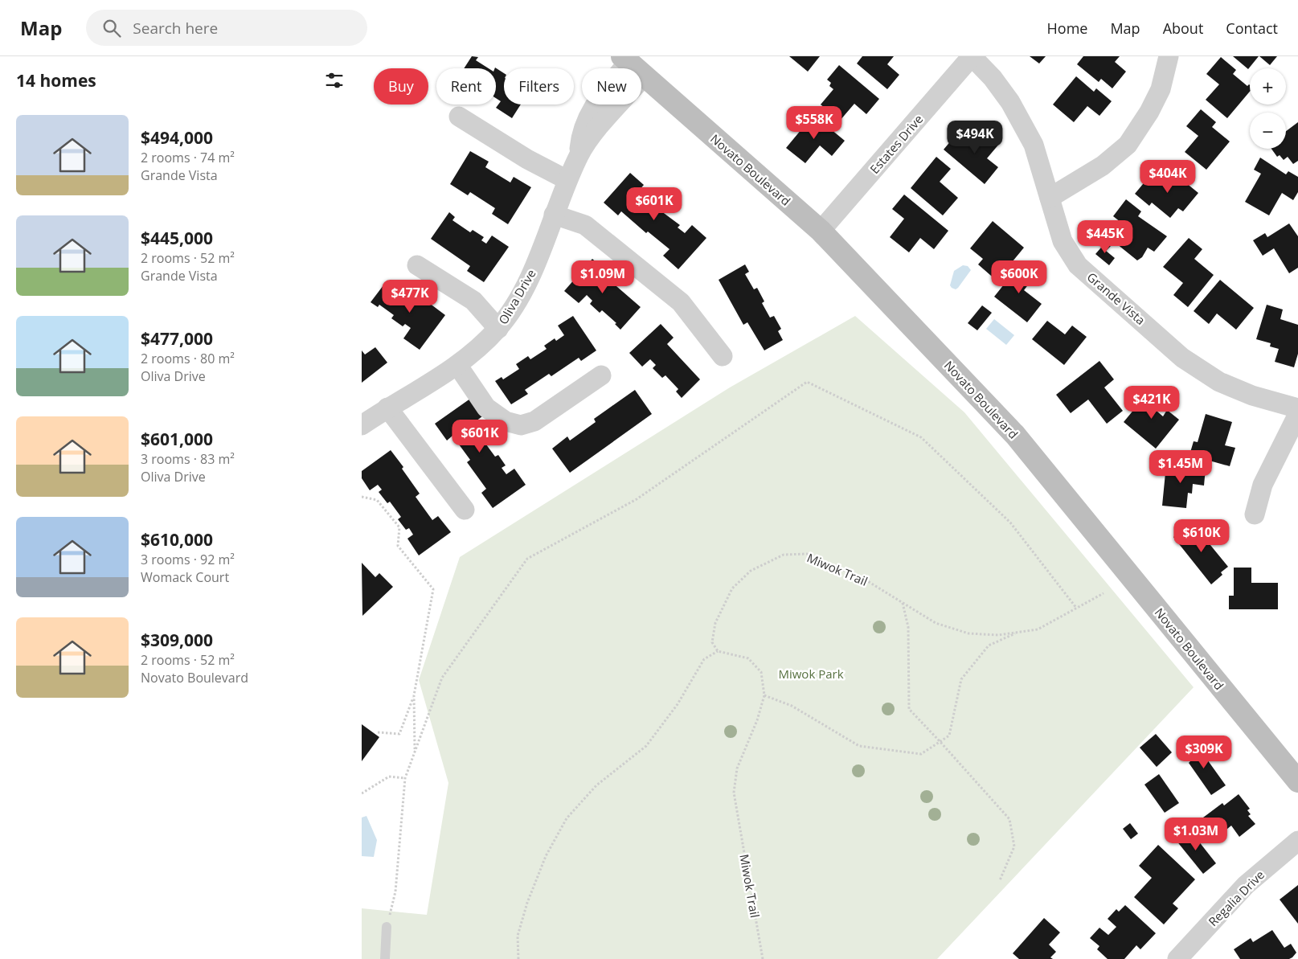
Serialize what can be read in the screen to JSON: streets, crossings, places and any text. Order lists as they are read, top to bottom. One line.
{"streets":{"main road":["Novato Boulevard"],"street":["Estates Drive","Oliva Drive","Grande Vista","Regalia Drive"],"path":["Miwok Trail"]},"crossings":[["Estates Drive","Novato Boulevard"],["Estates Drive","Grande Vista"],["Novato Boulevard","Oliva Drive"]],"parks":["Miwok Park"],"page":{"header":"Map","search":"Search here","nav":["Home","Map","About","Contact"],"heading":"14 homes","map_buttons":["+","−"],"chip":["Buy","Rent","Filters","New"],"list":[{"name":"$494,000","note":"2 rooms · 74 m² · Grande Vista"},{"name":"$445,000","note":"2 rooms · 52 m² · Grande Vista"},{"name":"$477,000","note":"2 rooms · 80 m² · Oliva Drive"},{"name":"$601,000","note":"3 rooms · 83 m² · Oliva Drive"},{"name":"$610,000","note":"3 rooms · 92 m² · Womack Court"},{"name":"$309,000","note":"2 rooms · 52 m² · Novato Boulevard"}],"price":["$558K","$494K","$404K","$601K","$445K","$1.09M","$600K","$477K","$421K","$601K","$1.45M","$610K","$309K","$1.03M"]}}
